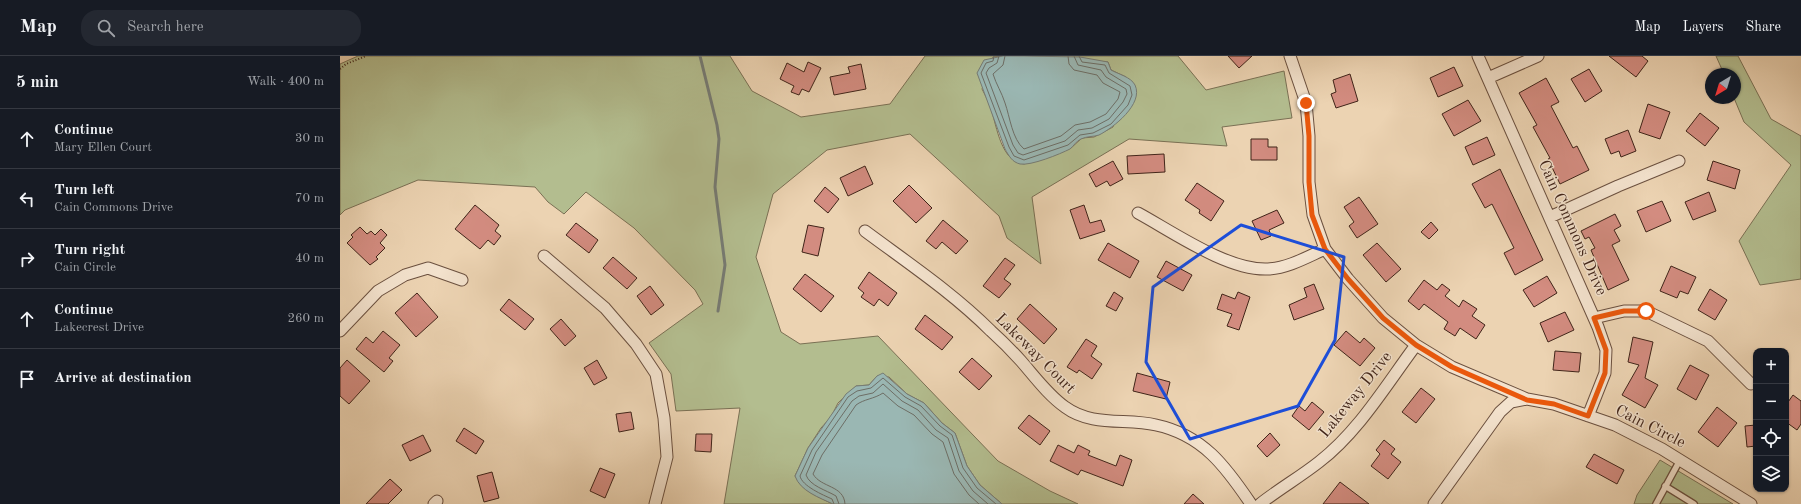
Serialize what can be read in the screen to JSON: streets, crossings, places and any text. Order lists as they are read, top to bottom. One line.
{"streets":{"street":["Cain Commons Drive","Lakeway Court","Lakeway Drive","Cain Circle"]},"crossings":[["Cain Commons Drive","Cain Circle"]],"north":"bottom left","page":{"header":"Map","search":"Search here","nav":["Map","Layers","Share"],"heading":["5 min","Walk · 400 m"],"list":[["Continue","Mary Ellen Court","30 m"],["Turn left","Cain Commons Drive","70 m"],["Turn right","Cain Circle","40 m"],["Continue","Lakecrest Drive","260 m"],"Arrive at destination"],"map_buttons":["+","−"]}}
